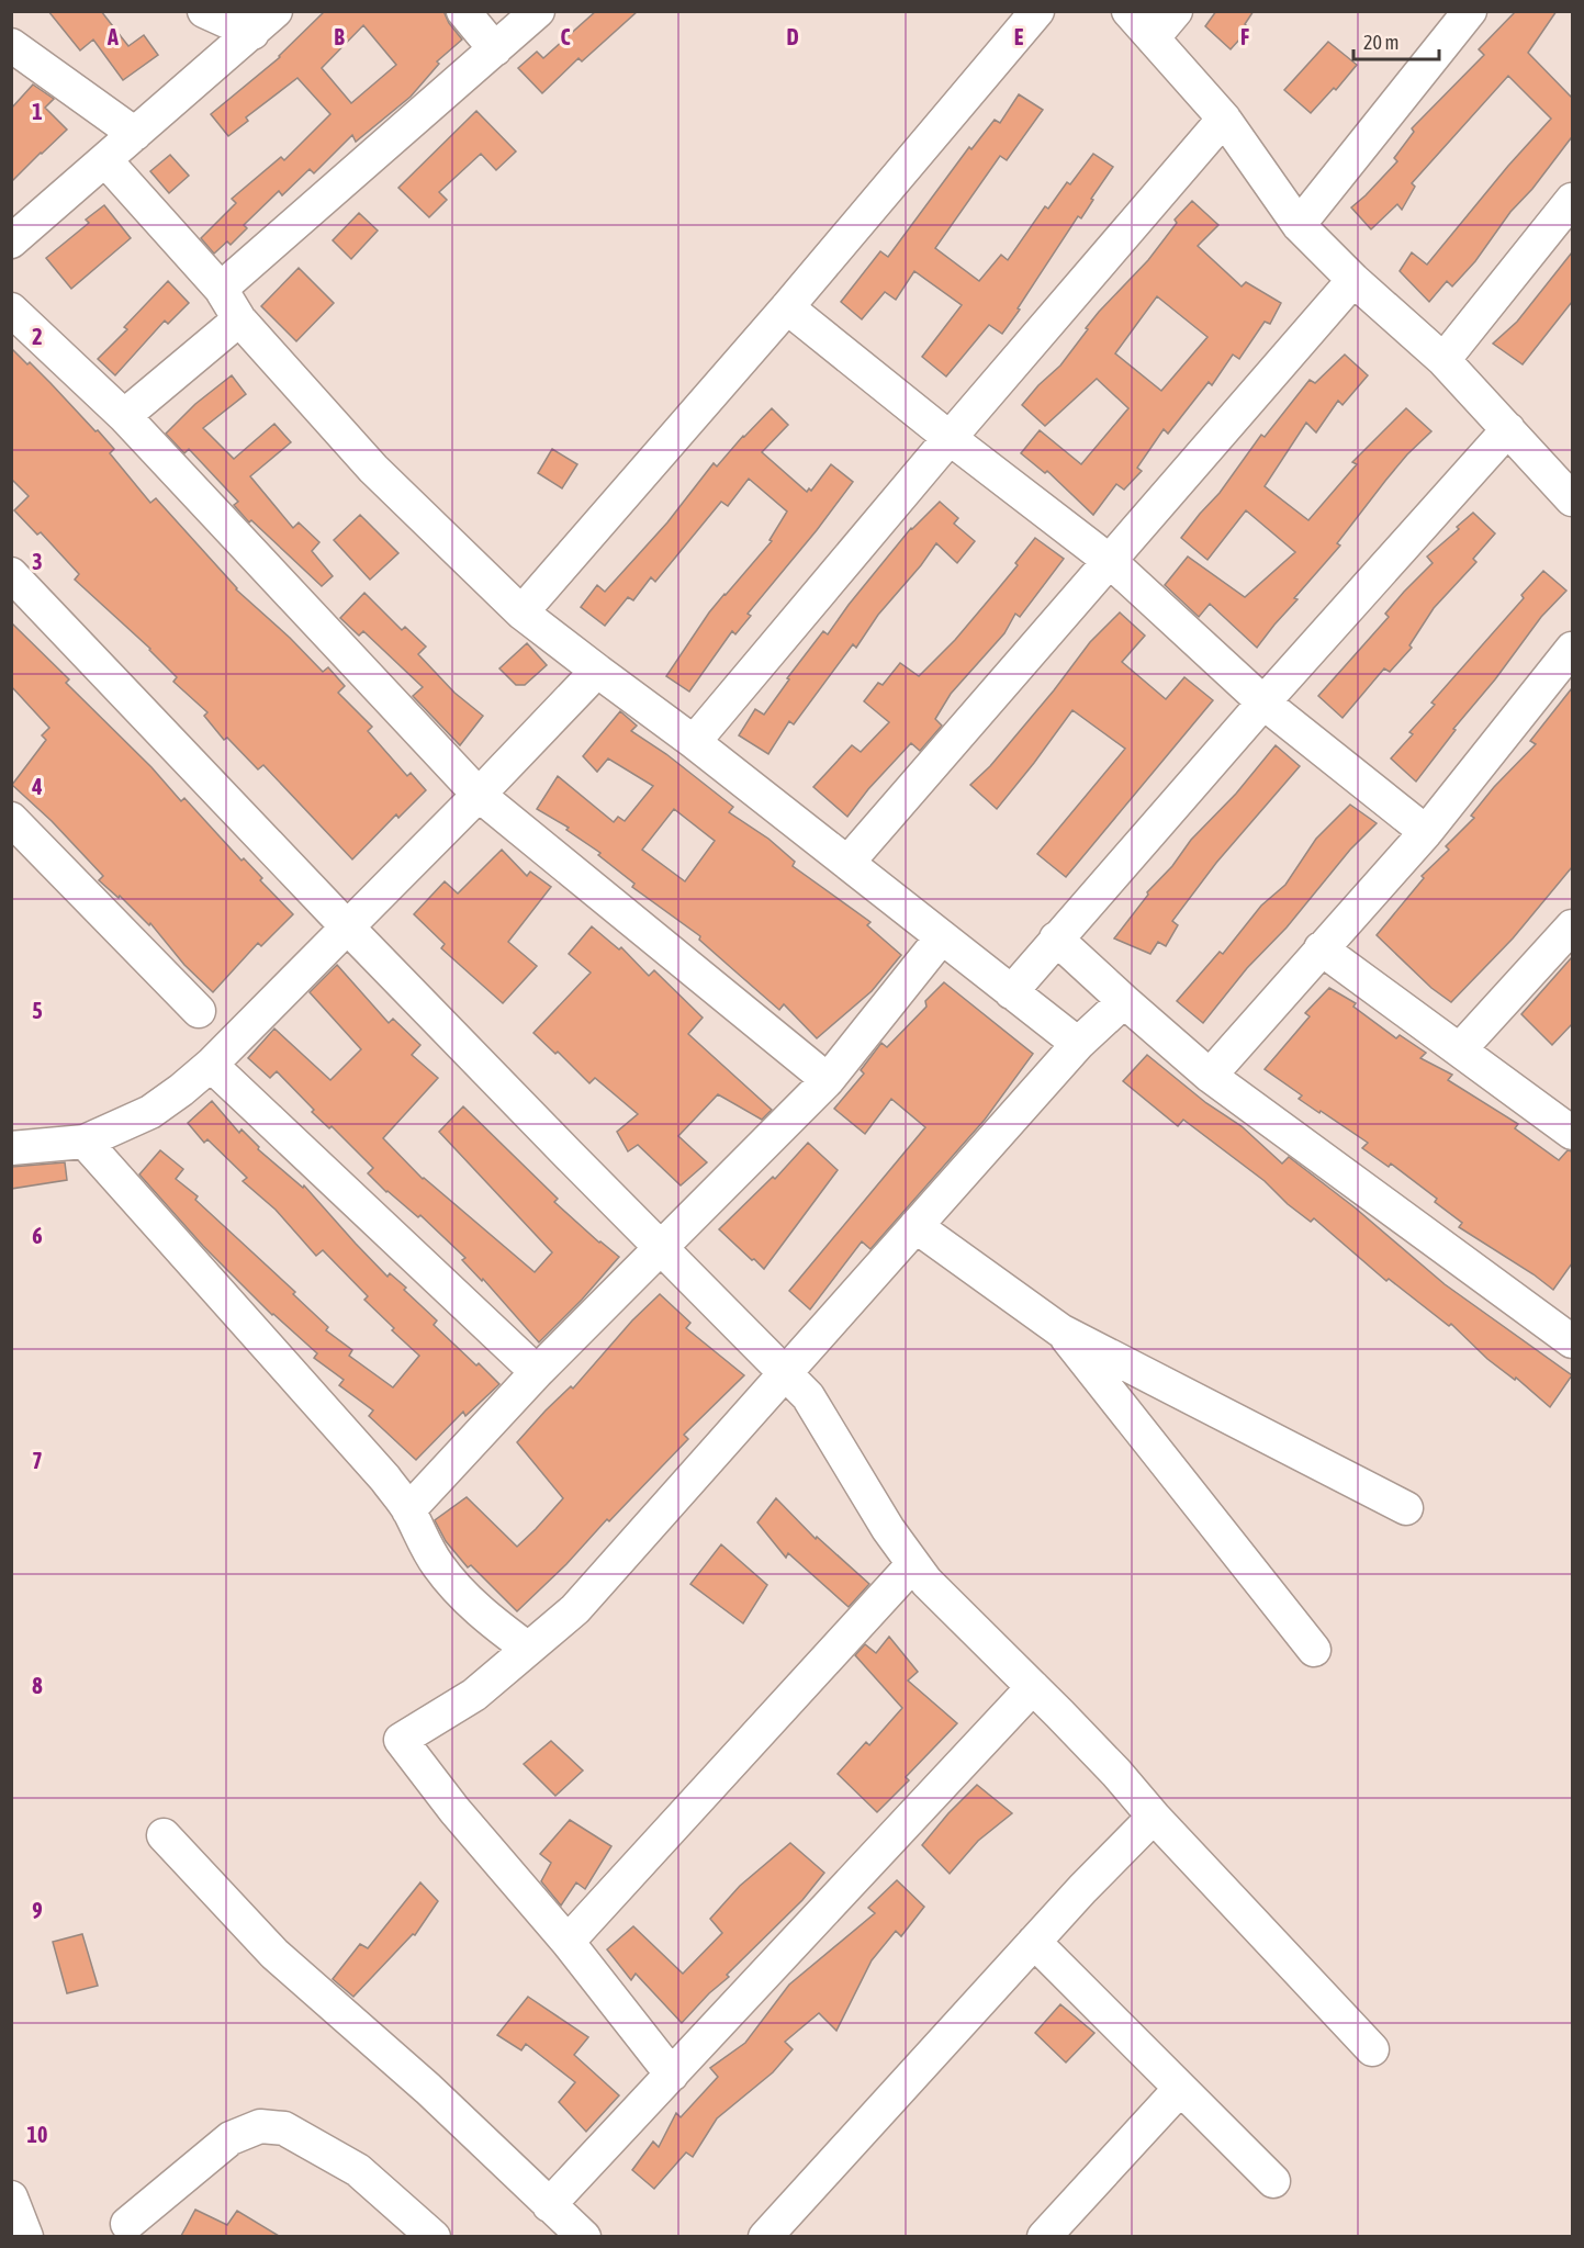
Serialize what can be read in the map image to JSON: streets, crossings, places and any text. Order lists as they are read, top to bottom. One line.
{"scale_bar":"20 m","grid":{"columns":["A","B","C","D","E","F"],"rows":["1","2","3","4","5","6","7","8","9","10"]}}
